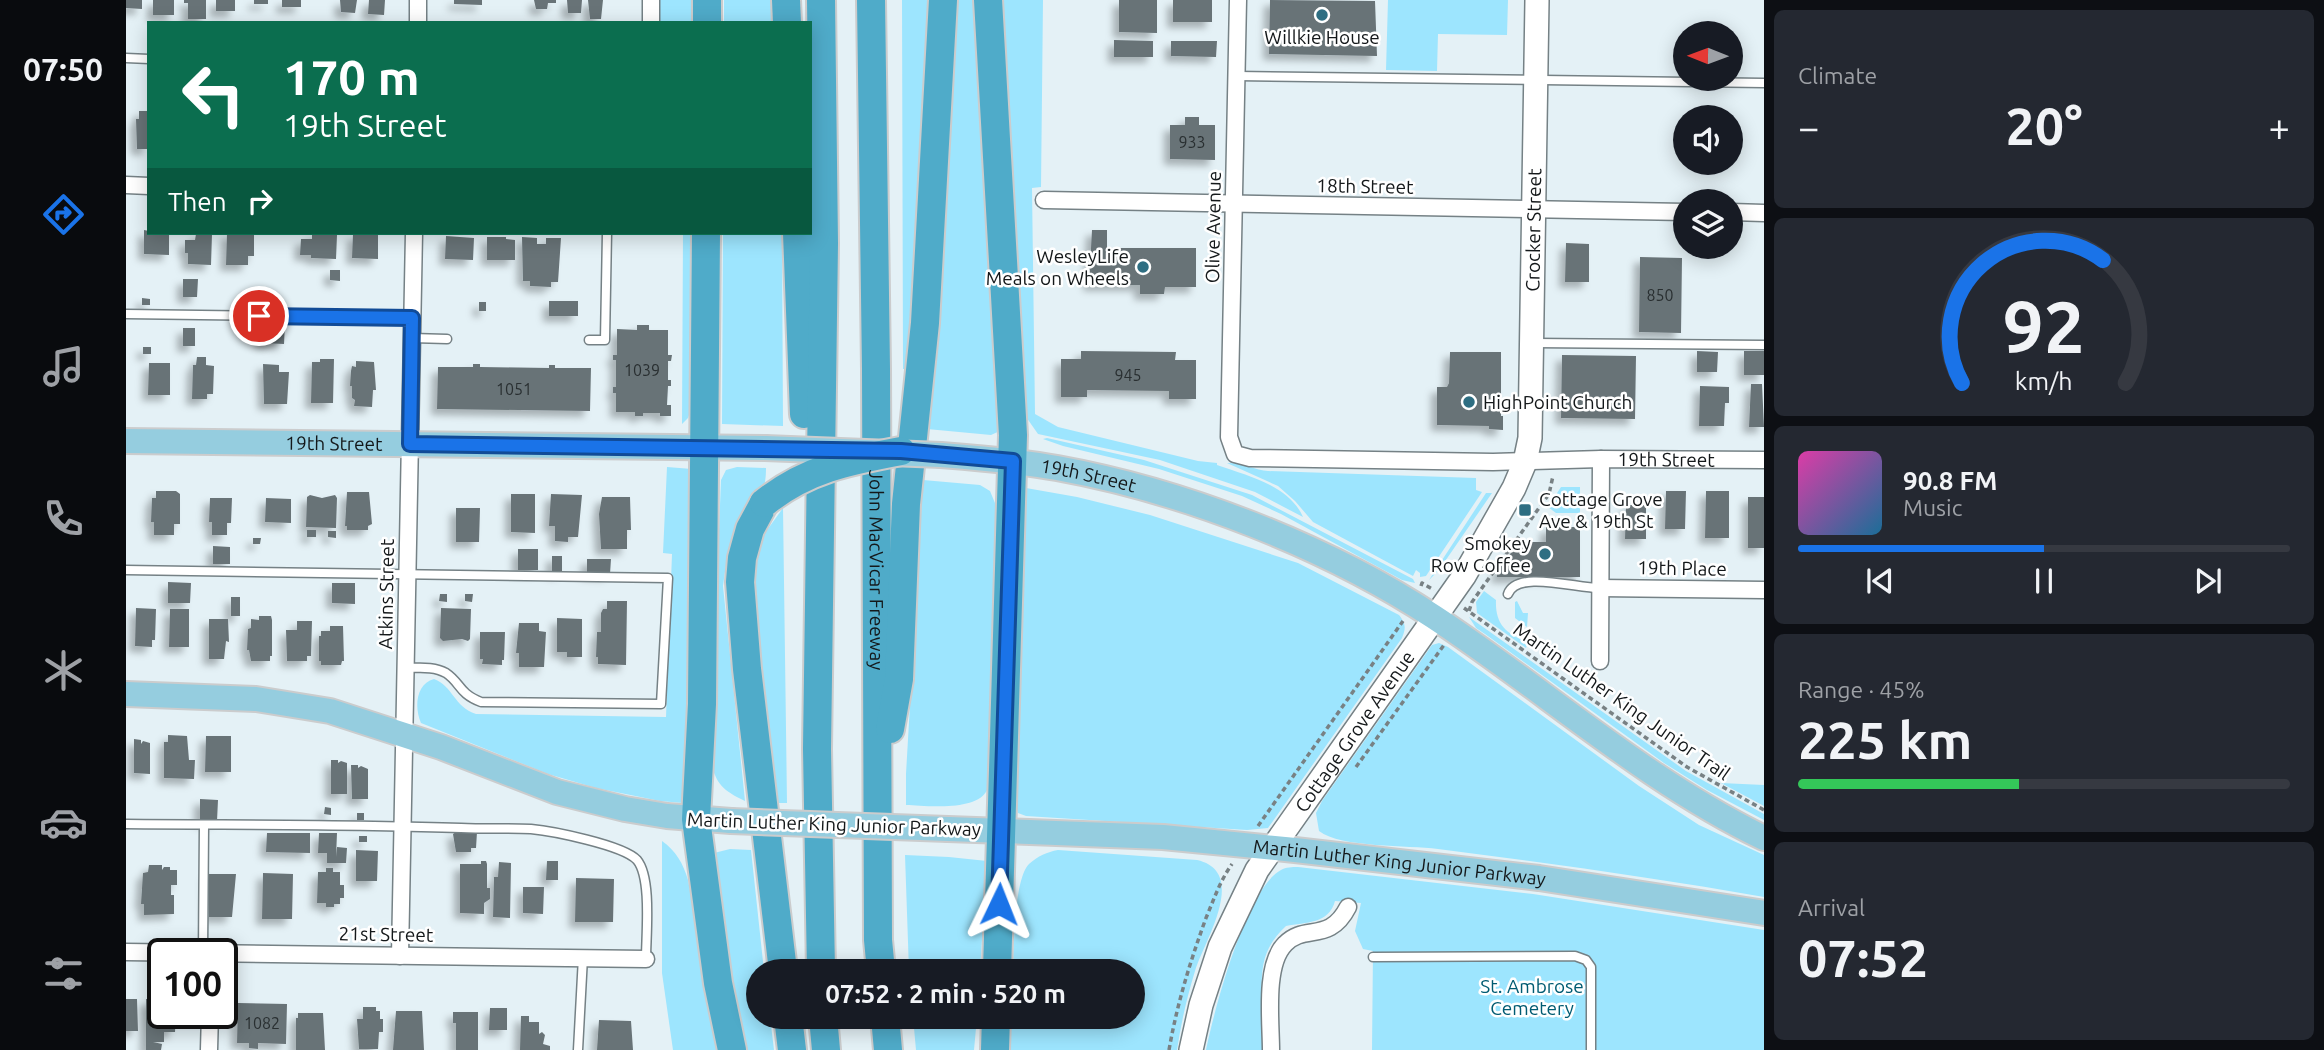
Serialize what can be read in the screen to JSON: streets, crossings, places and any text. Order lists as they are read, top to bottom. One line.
{"streets":{"highway":["John MacVicar Freeway"],"main road":["19th Street","Martin Luther King Junior Parkway"],"street":["18th Street","Olive Avenue","Crocker Street","19th Place","Atkins Street","Cottage Grove Avenue","21st Street"],"path":["Martin Luther King Junior Trail"]},"crossings":[["18th Street","Olive Avenue"],["18th Street","Crocker Street"],["Olive Avenue","19th Street"],["Crocker Street","19th Street"],["Crocker Street","Cottage Grove Avenue"],["19th Street","Atkins Street"],["19th Street","Cottage Grove Avenue"],["Atkins Street","Martin Luther King Junior Parkway"],["Atkins Street","21st Street"],["Cottage Grove Avenue","Martin Luther King Junior Parkway"]],"parks":["St. Ambrose Cemetery"],"places":{"other":["Willkie House","WesleyLife Meals on Wheels","HighPoint Church","Smokey Row Coffee"],"transit":["Cottage Grove Ave & 19th St"]},"house_numbers":["933","850","1039","945","1051","1082"],"north":"left","page":{"tabs":"07:50","tile":["Climate",["Range · 45%","225 km"],["Arrival","07:52"]],"turn":["170 m","19th Street"],"heat":["−","20°","+"],"then":"Then","song":["90.8 FM","Music"],"limit":"100","trip":"07:52 · 2 min · 520 m","gauge":["92","km/h"]}}
